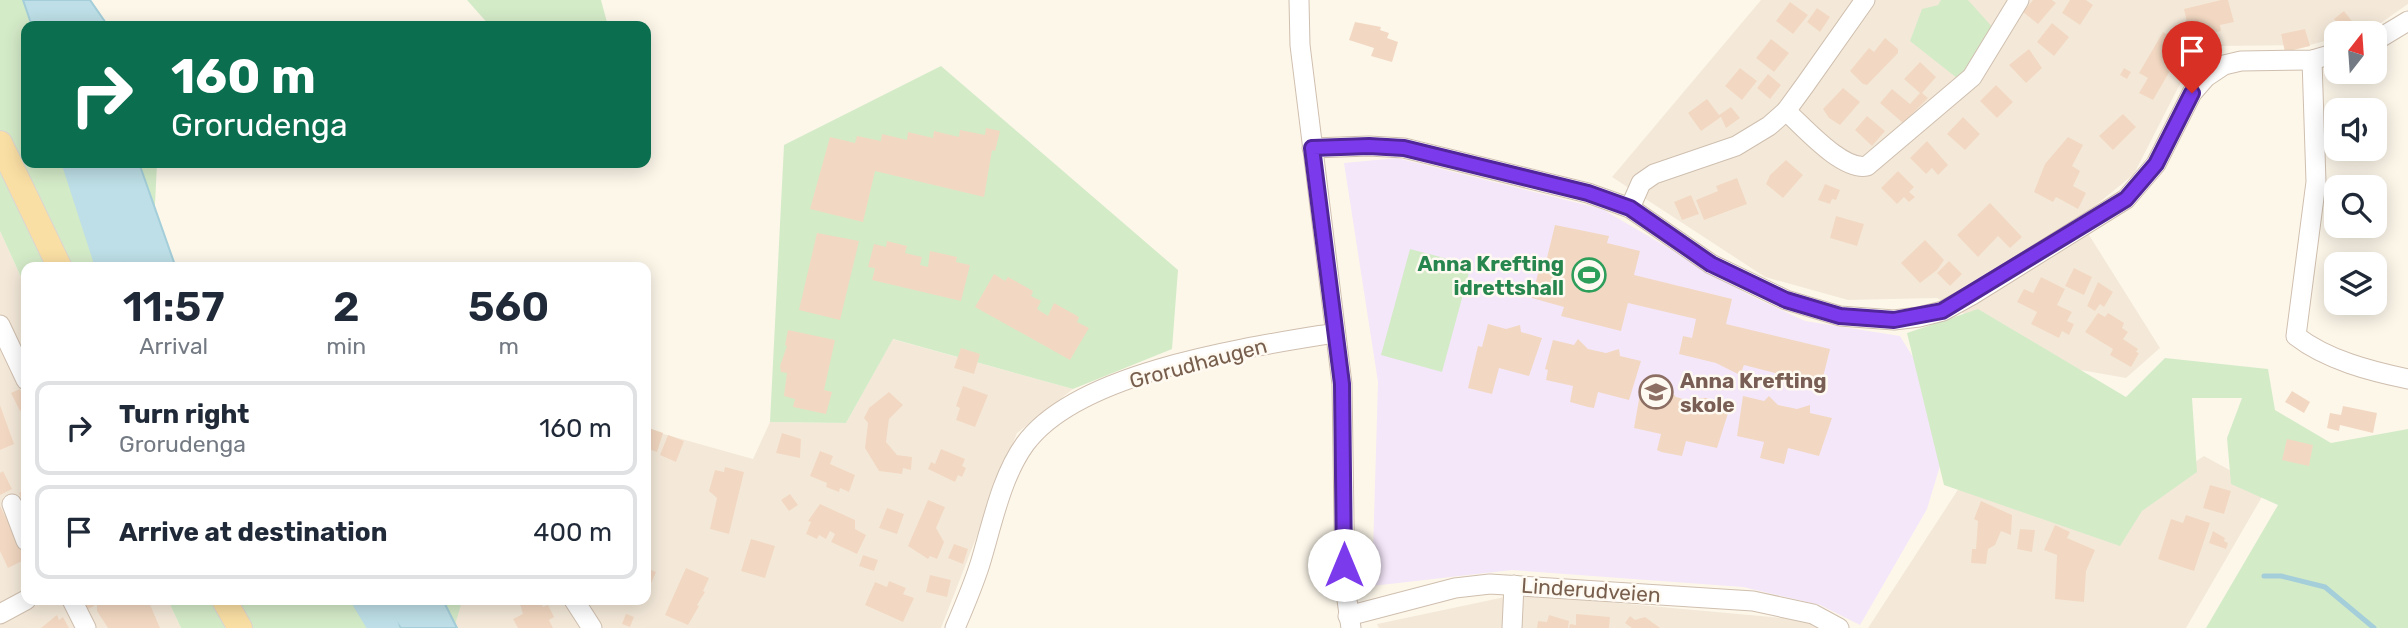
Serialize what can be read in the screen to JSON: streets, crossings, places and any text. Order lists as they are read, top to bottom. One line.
{"streets":{"street":["Grorudhaugen","Linderudveien"]},"places":{"sports":["Anna Krefting idrettshall"],"school or university":["Anna Krefting skole"]},"north":"top","page":{"turn":["160 m","Grorudenga"],"eta":["11:57","Arrival","2","min","560","m"],"list":[{"name":"Turn right","note":"Grorudenga","value":"160 m"},{"name":"Arrive at destination","value":"400 m"}]}}
